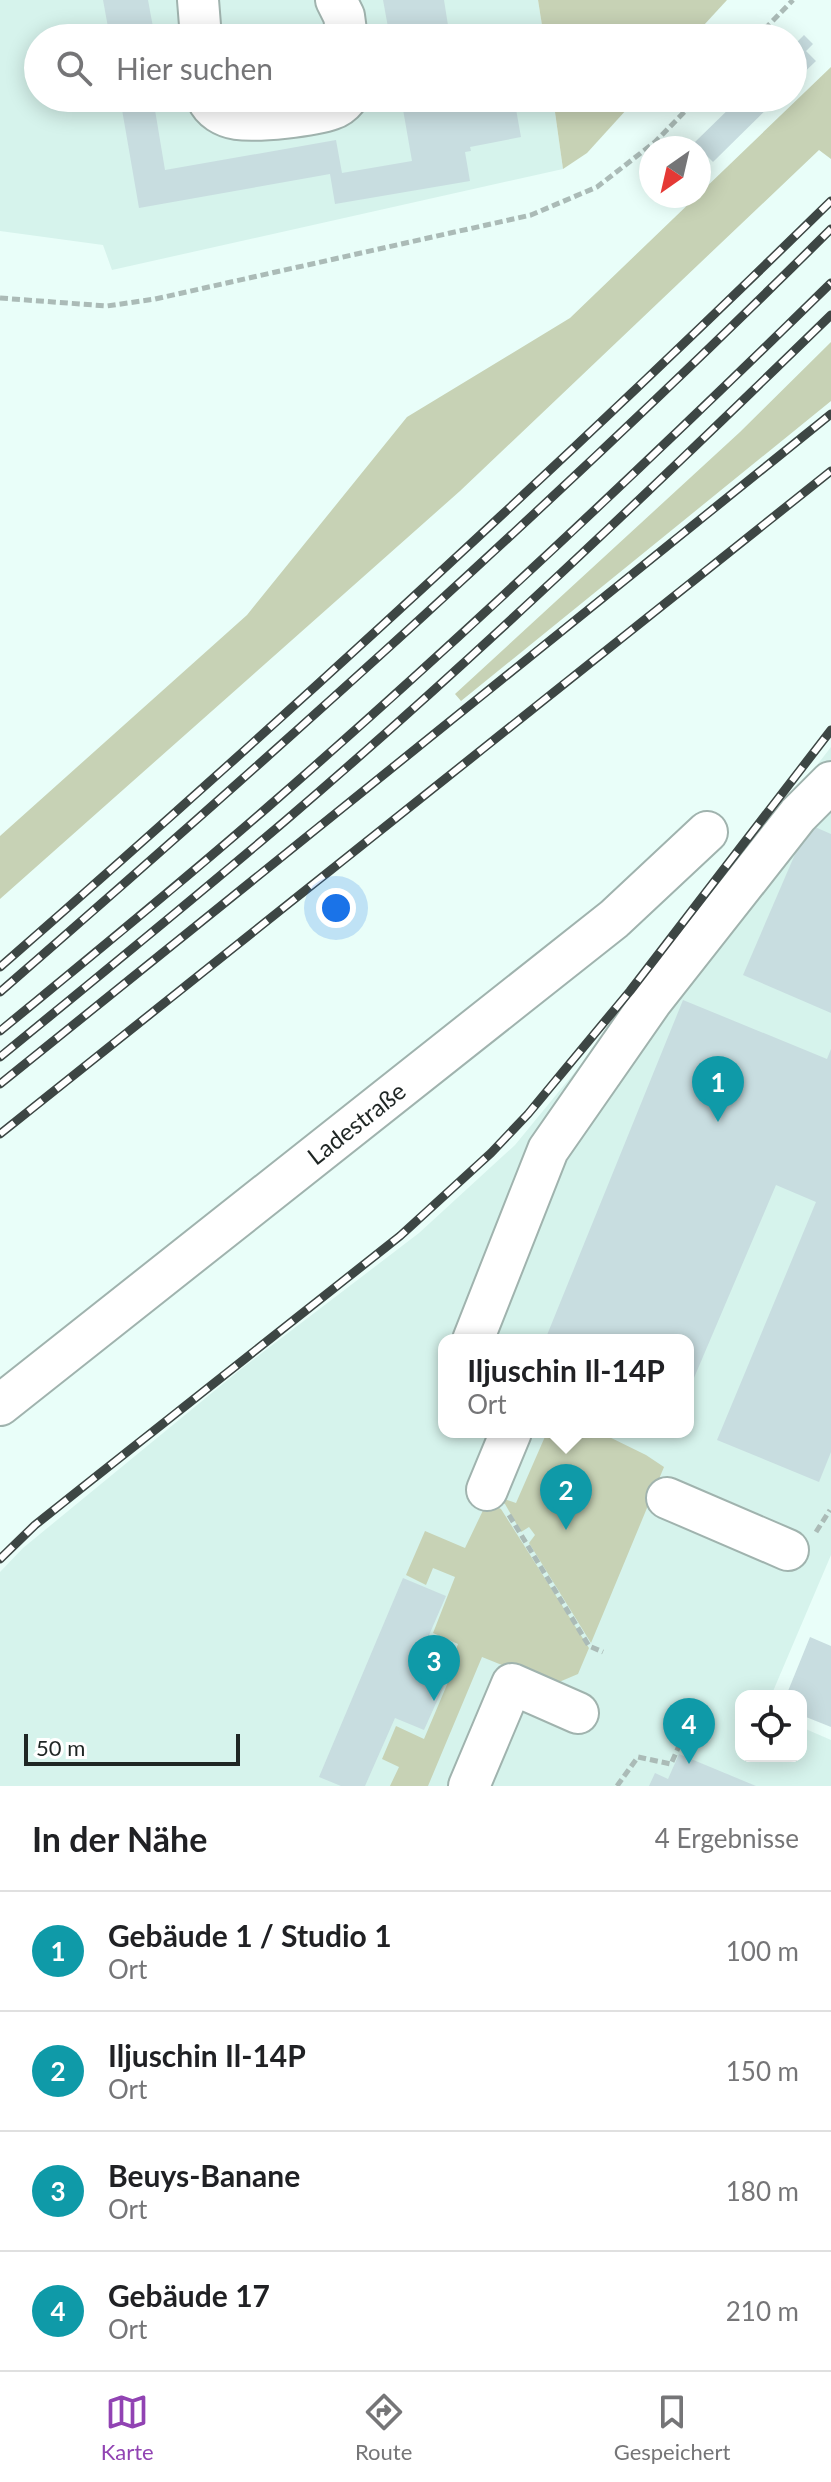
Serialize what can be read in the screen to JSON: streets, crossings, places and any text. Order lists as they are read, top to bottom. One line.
{"streets":{"lane":["Ladestraße"]},"scale_bar":"50 m","north":"bottom left","page":{"search":"Hier suchen","pins":["1","2","3","4"],"popup":["Iljuschin Il-14P","Ort"],"scale":"50 m","heading":["In der Nähe","4 Ergebnisse"],"list":[{"mark":"1","name":"Gebäude 1 / Studio 1","note":"Ort","value":"100 m"},{"mark":"2","name":"Iljuschin Il-14P","note":"Ort","value":"150 m"},{"mark":"3","name":"Beuys-Banane","note":"Ort","value":"180 m"},{"mark":"4","name":"Gebäude 17","note":"Ort","value":"210 m"}],"nav":["Karte","Route","Gespeichert"]}}
